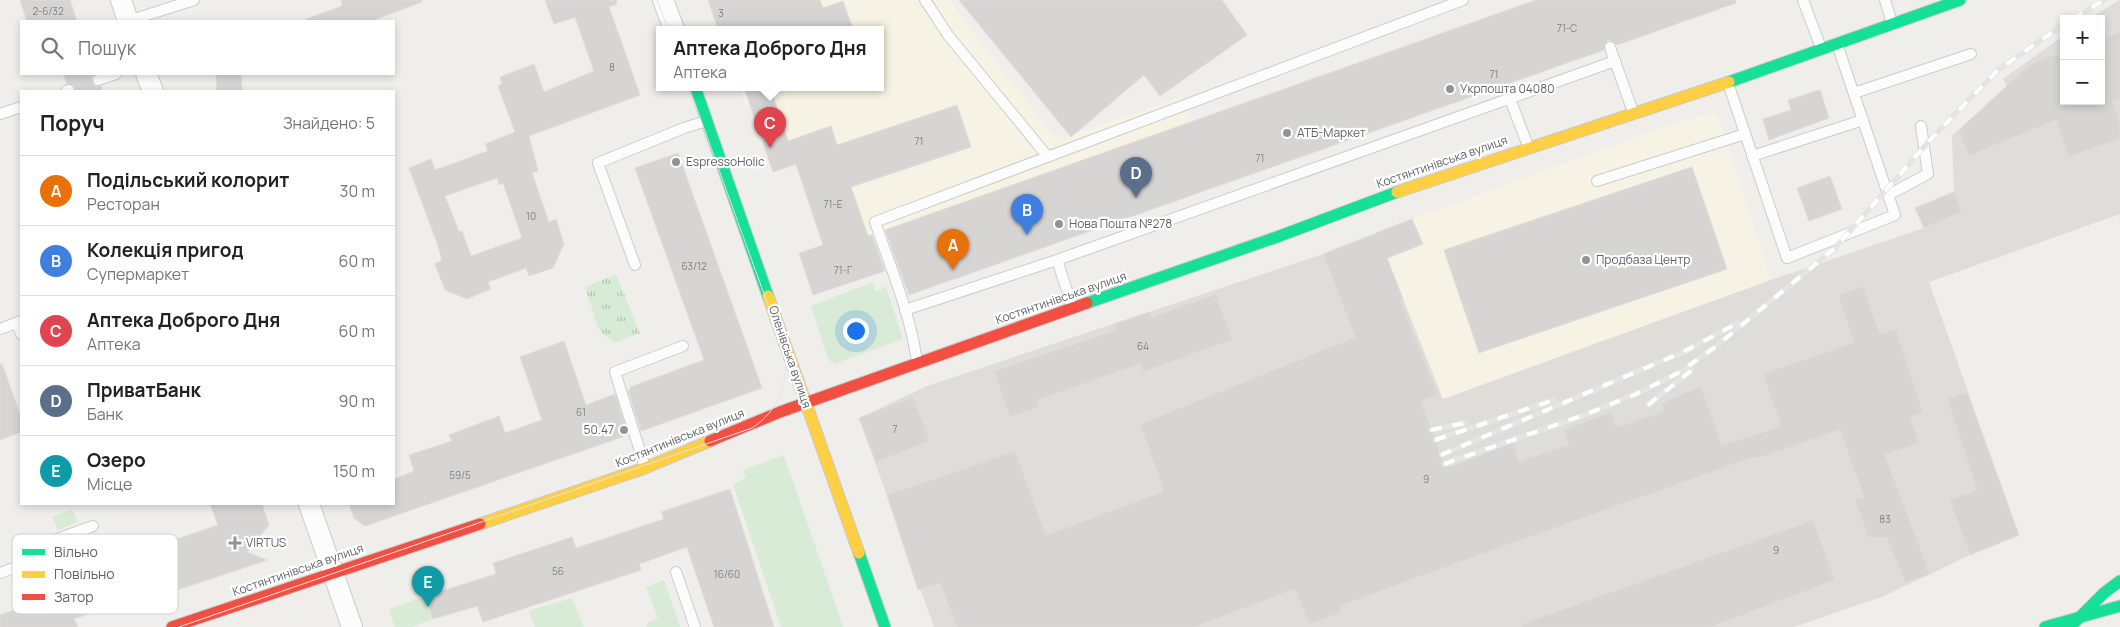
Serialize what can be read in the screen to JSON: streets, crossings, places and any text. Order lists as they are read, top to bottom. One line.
{"streets":{"main road":["Костянтинівська вулиця","Оленівська вулиця"]},"crossings":[["Костянтинівська вулиця","Оленівська вулиця"]],"places":{"other":["Укрпошта 04080","АТБ-Маркет","EspressoHolic","Нова Пошта №278","Продбаза Центр","50.47"],"health":["VIRTUS"]},"house_numbers":["2-6/32","3","71-С","8","71","71","71","71-Е","10","63/12","71-Г","64","61","7","59/5","9","83","9","56","16/60"],"legend":["Вільно","Повільно","Затор"],"page":{"map_buttons":["+","−"],"search":"Пошук","popup":["Аптека Доброго Дня","Аптека"],"heading":["Поруч","Знайдено: 5"],"pins":["C","D","B","A","E"],"list":[{"mark":"A","name":"Подільський колорит","note":"Ресторан","value":"30 m"},{"mark":"B","name":"Колекція пригод","note":"Супермаркет","value":"60 m"},{"mark":"C","name":"Аптека Доброго Дня","note":"Аптека","value":"60 m"},{"mark":"D","name":"ПриватБанк","note":"Банк","value":"90 m"},{"mark":"E","name":"Озеро","note":"Місце","value":"150 m"}]}}
